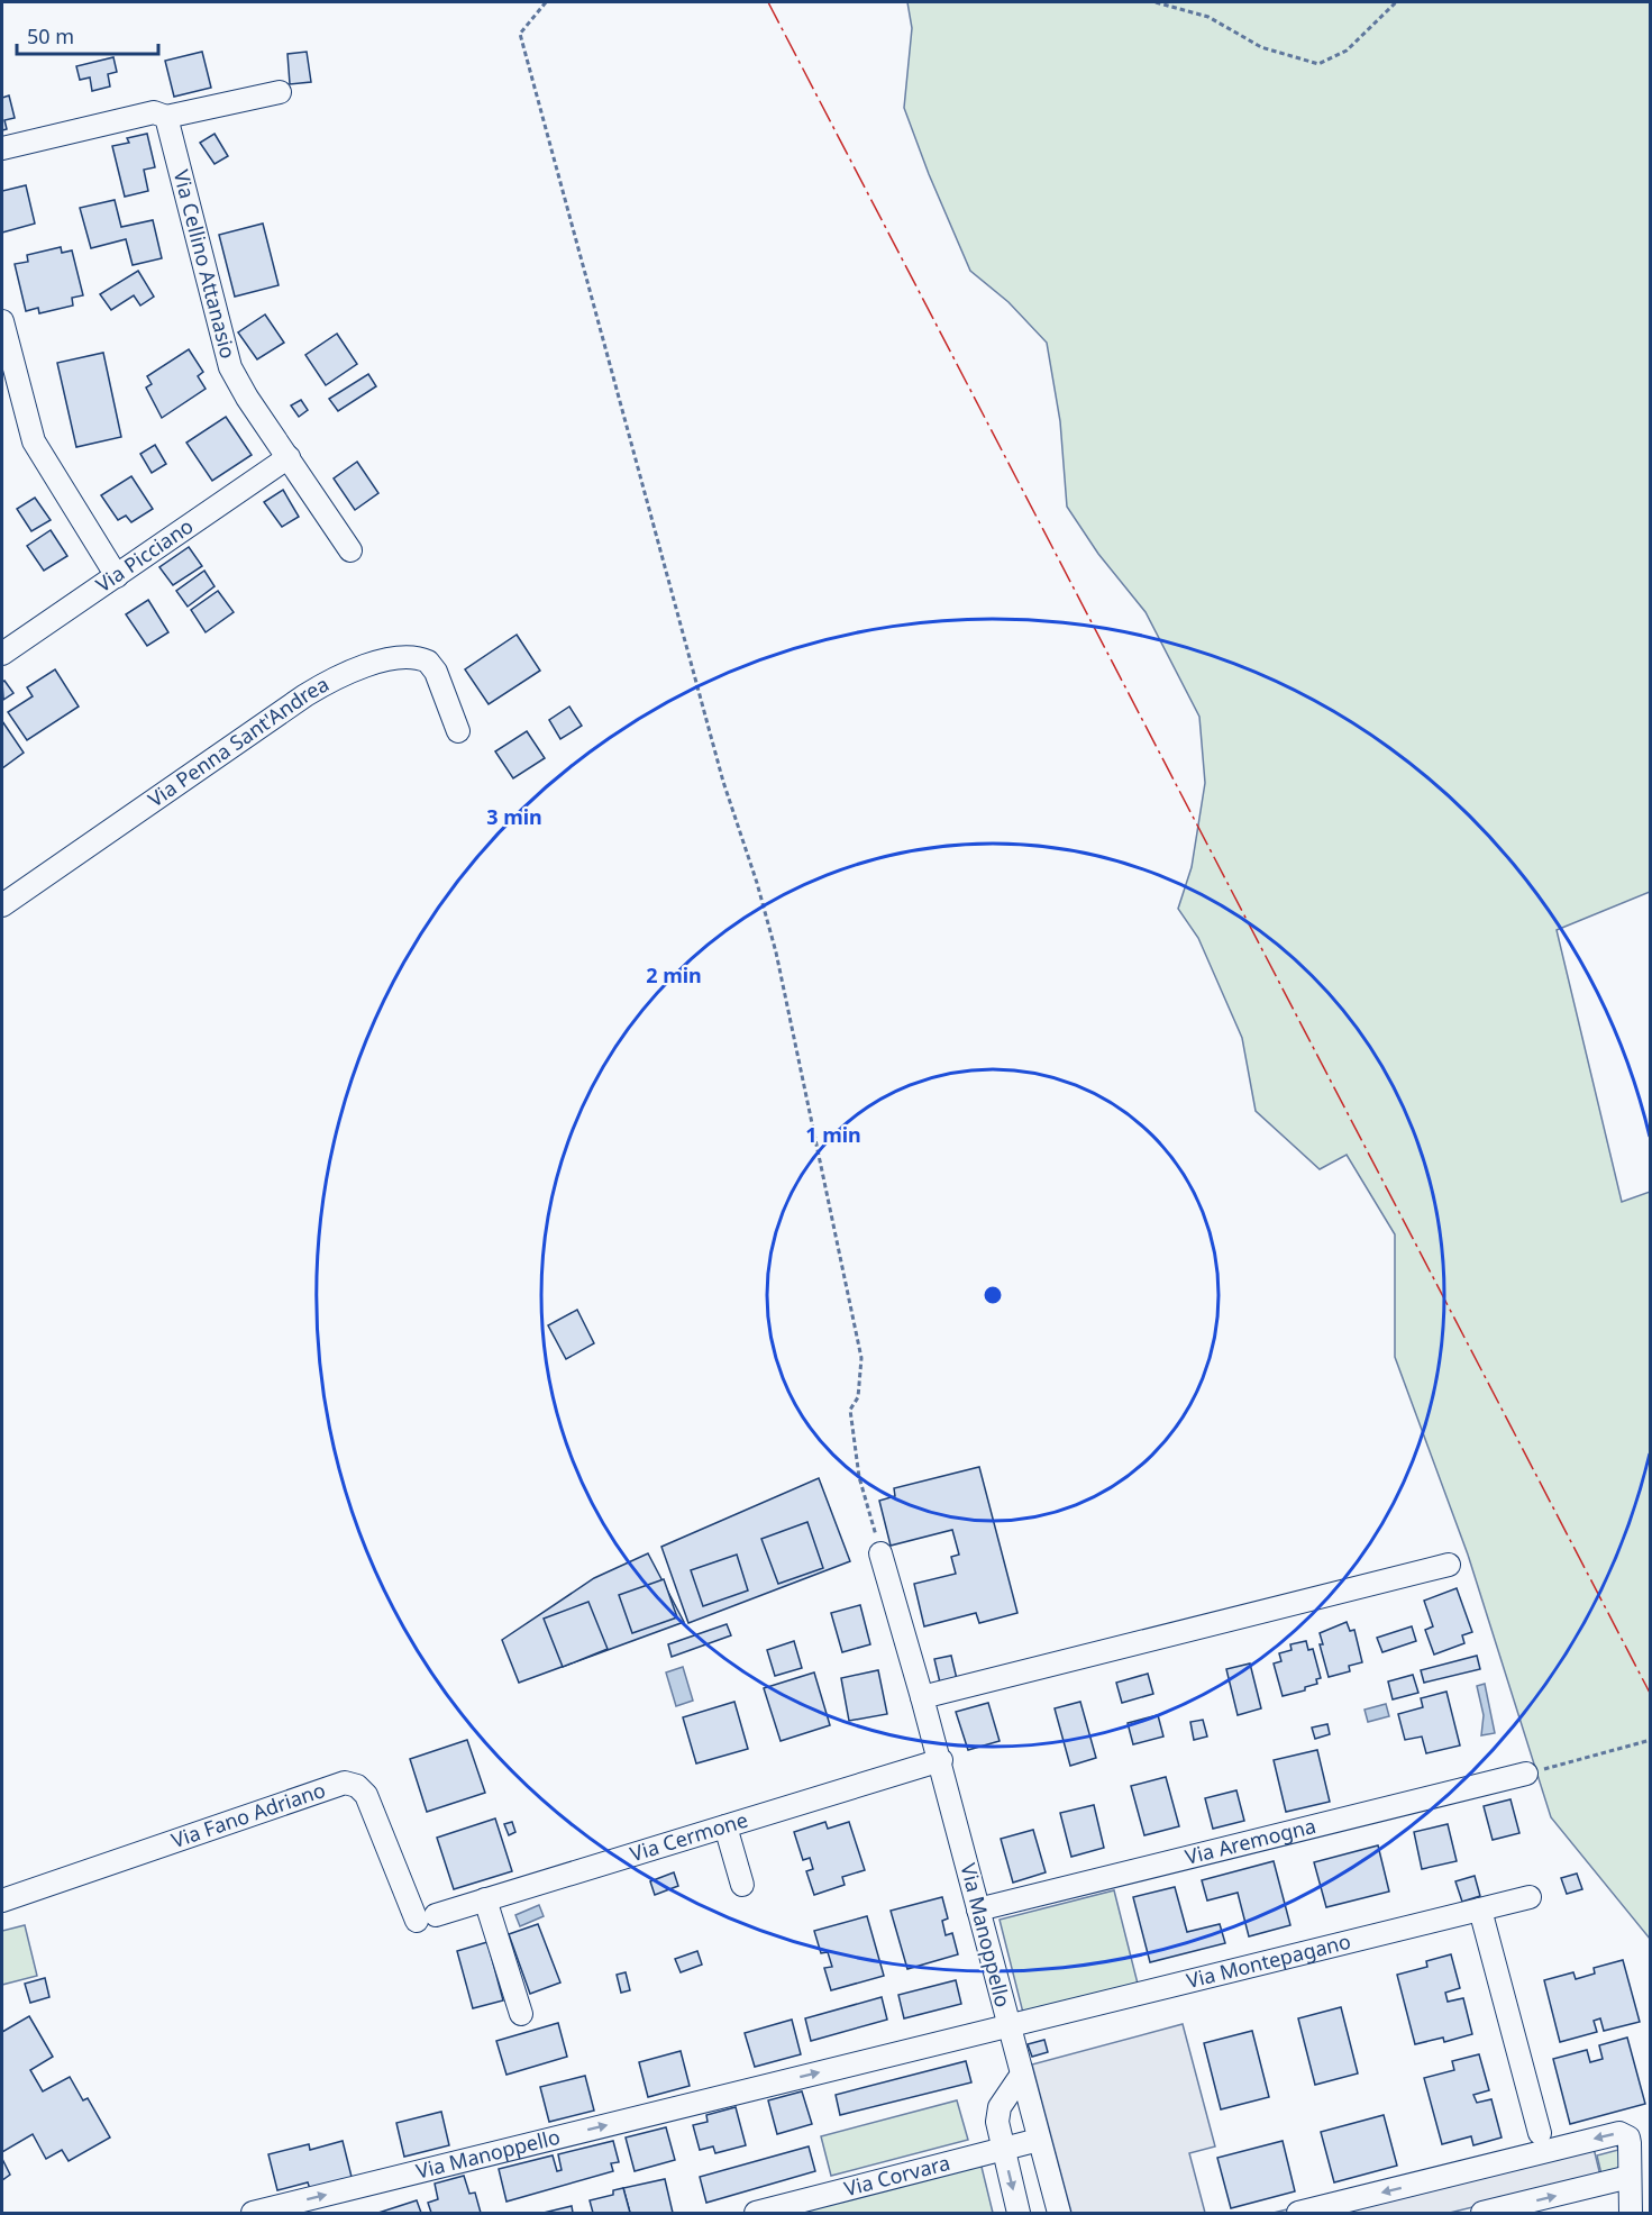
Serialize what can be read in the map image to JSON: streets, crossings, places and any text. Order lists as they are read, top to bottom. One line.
{"streets":{"street":["Via Cellino Attanasio","Via Picciano","Via Penna Sant'Andrea","Via Fano Adriano","Via Cermone","Via Aremogna","Via Manoppello","Via Montepagano","Via Corvara"]},"crossings":[["Via Cellino Attanasio","Via Picciano"],["Via Fano Adriano","Via Cermone"],["Via Cermone","Via Manoppello"],["Via Aremogna","Via Manoppello"],["Via Manoppello","Via Montepagano"]],"one_way":["Via Manoppello"],"scale_bar":"50 m","rings":["3 min","2 min","1 min"]}
